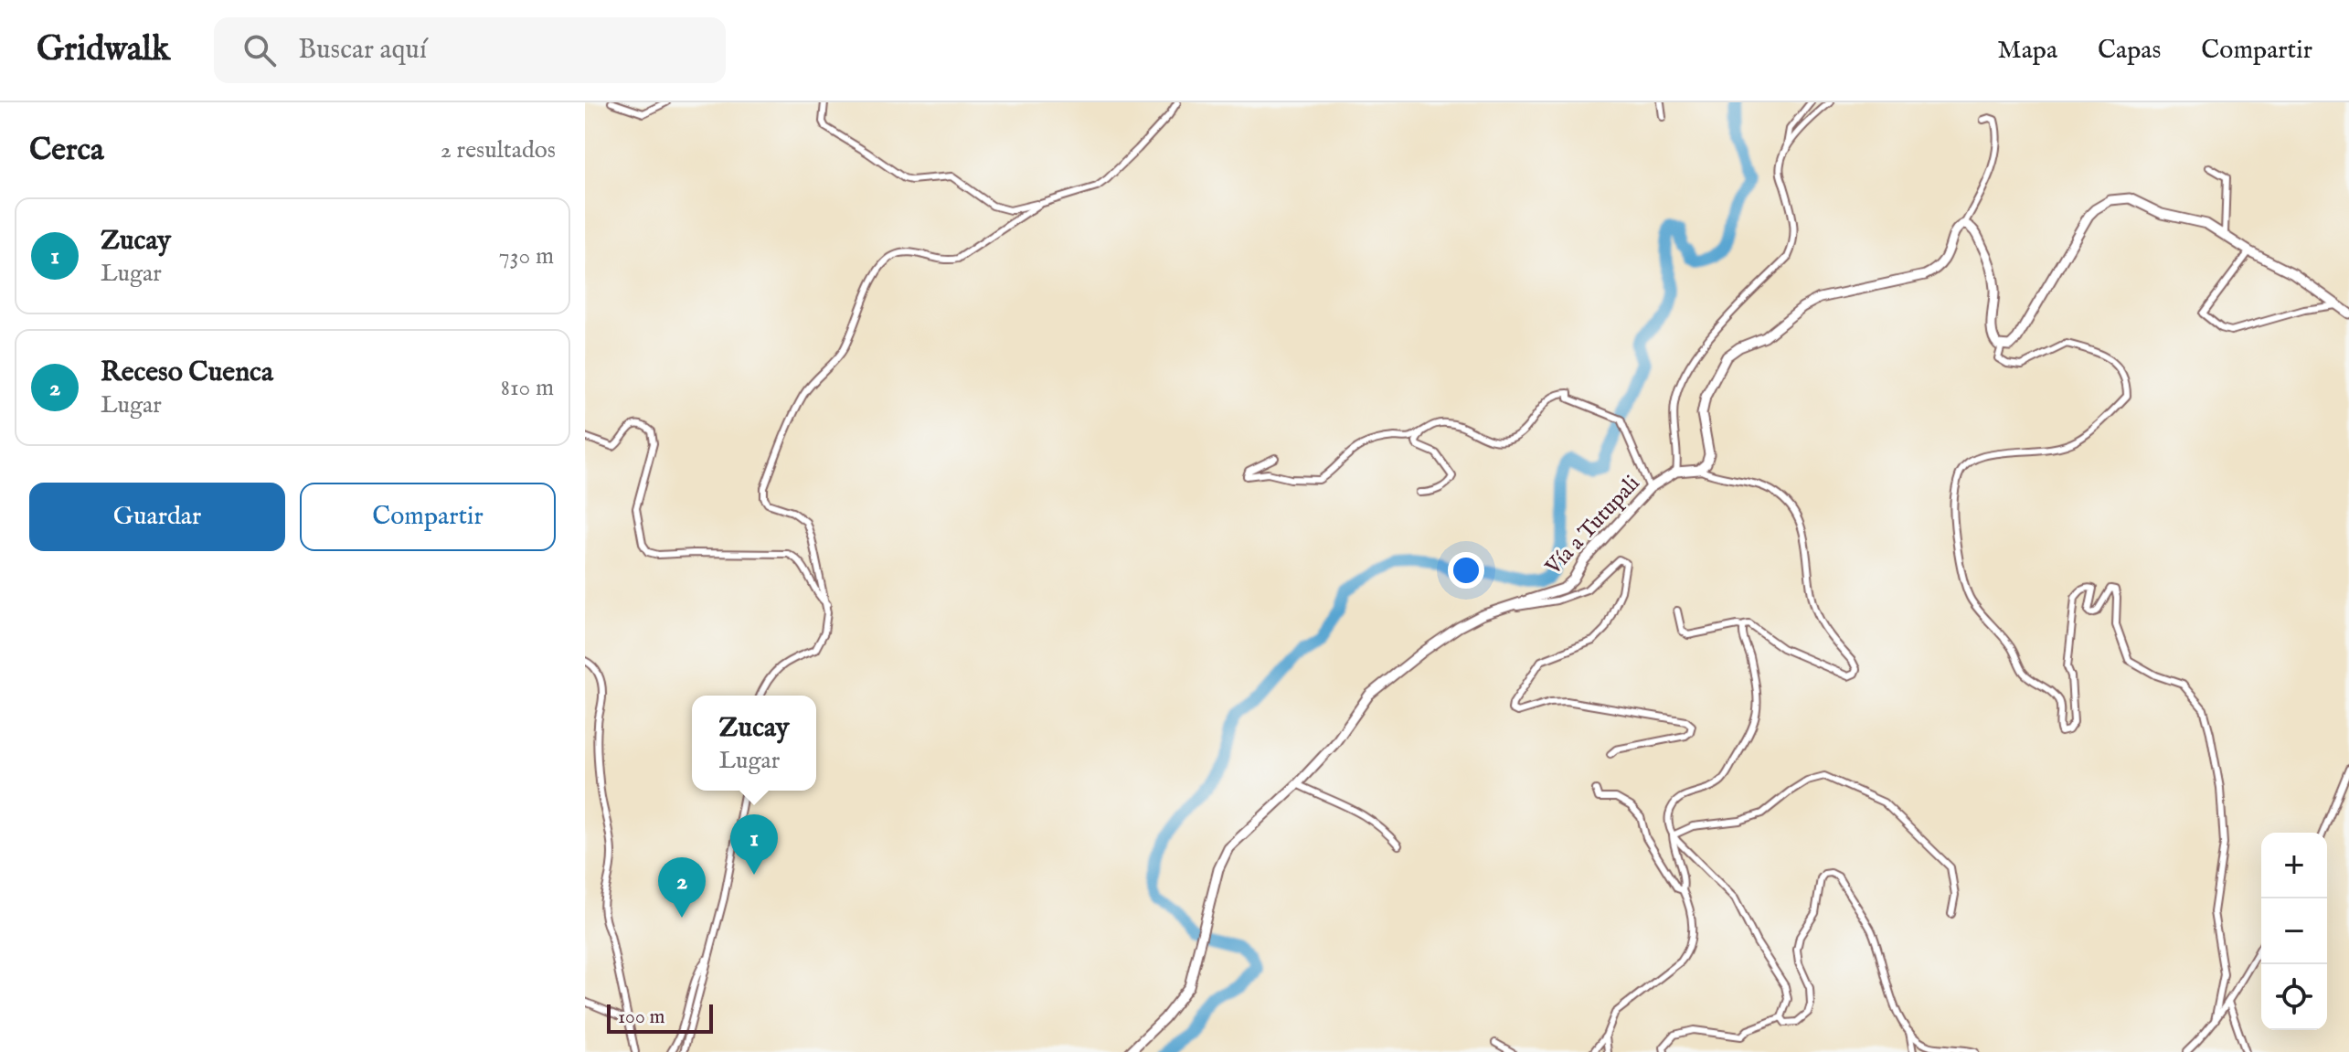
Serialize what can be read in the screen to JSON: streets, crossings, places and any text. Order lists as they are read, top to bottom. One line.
{"streets":{"street":["Vía a Tutupali"]},"scale_bar":"100 m","page":{"header":"Gridwalk","search":"Buscar aquí","nav":["Mapa","Capas","Compartir"],"heading":["Cerca","2 resultados"],"list":[{"mark":"1","name":"Zucay","note":"Lugar","value":"730 m"},{"mark":"2","name":"Receso Cuenca","note":"Lugar","value":"810 m"}],"buttons":["Guardar","Compartir"],"popup":["Zucay","Lugar"],"pins":["1","2"],"map_buttons":["+","−"],"scale":"100 m"}}
